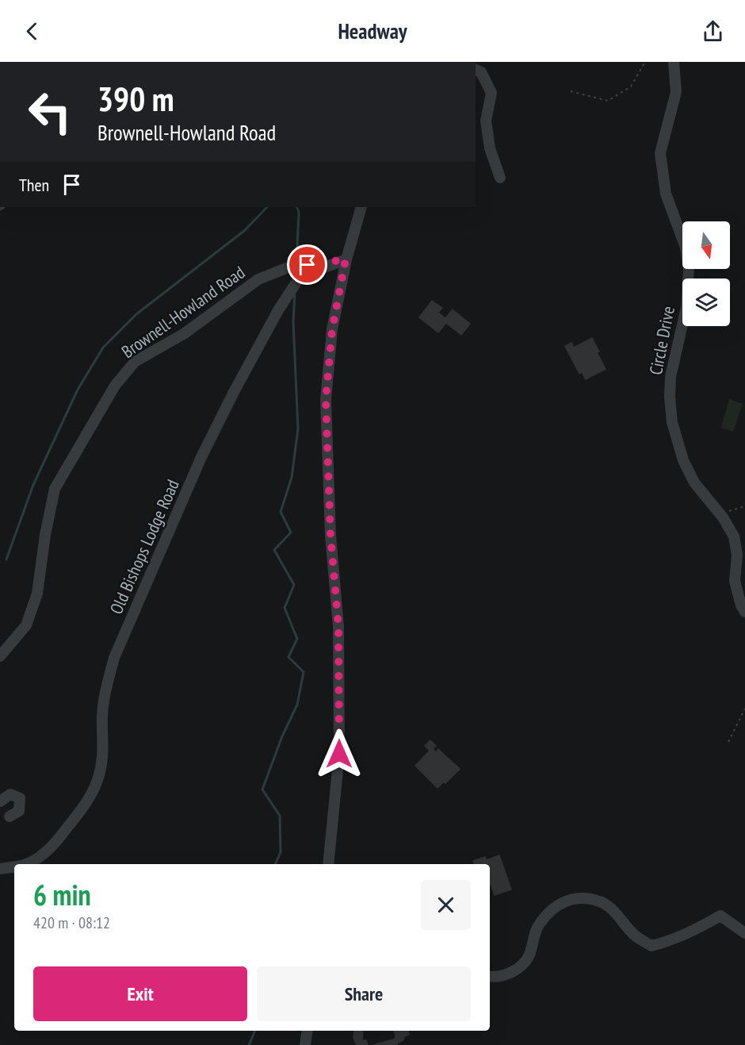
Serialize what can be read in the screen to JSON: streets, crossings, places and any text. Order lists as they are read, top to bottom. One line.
{"streets":{"street":["Brownell-Howland Road","Circle Drive","Old Bishops Lodge Road"]},"crossings":[["Brownell-Howland Road","Old Bishops Lodge Road"]],"north":"bottom","page":{"header":"Headway","turn":["390 m","Brownell-Howland Road"],"then":"Then","heading":["6 min","420 m · 08:12"],"buttons":["Exit","Share"]}}
